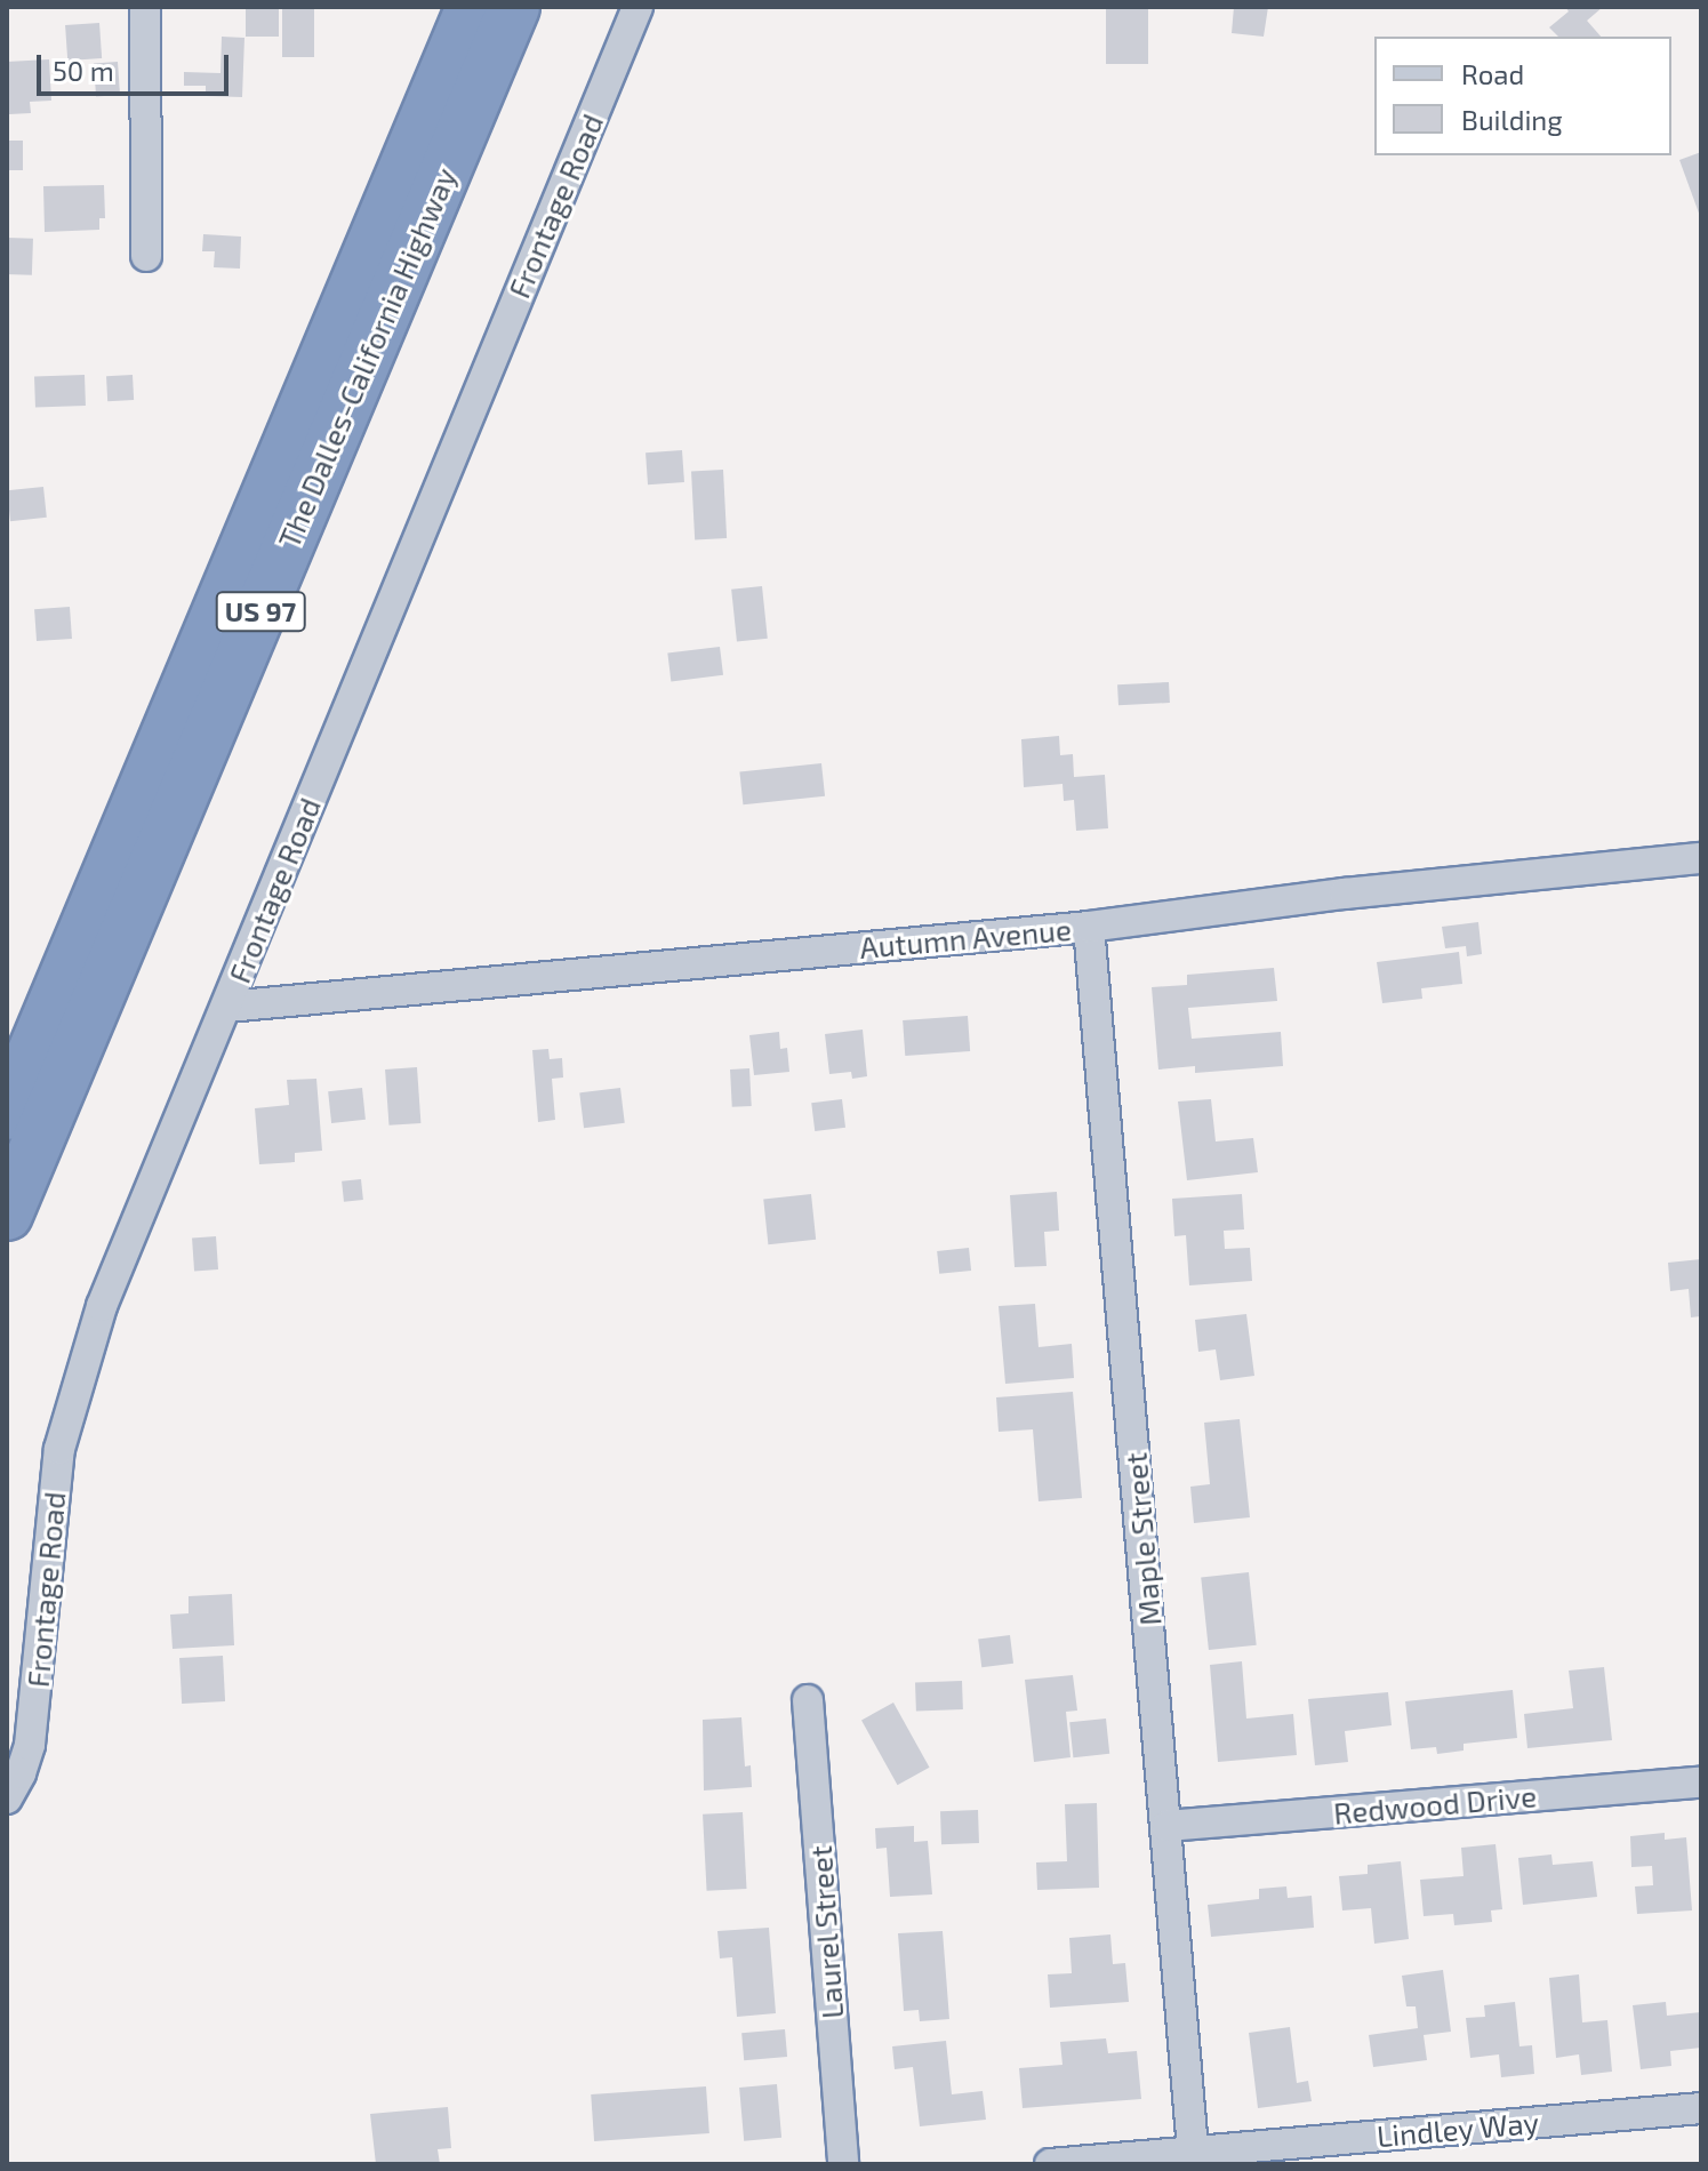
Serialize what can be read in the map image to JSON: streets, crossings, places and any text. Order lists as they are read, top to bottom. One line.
{"streets":{"highway":["The Dalles-California Highway","US 97"],"street":["Frontage Road","Autumn Avenue","Maple Street","Redwood Drive","Laurel Street","Lindley Way"]},"crossings":[["Frontage Road","Autumn Avenue"],["Autumn Avenue","Maple Street"],["Maple Street","Redwood Drive"],["Maple Street","Lindley Way"]],"legend":["Road","Building"],"scale_bar":"50 m"}
